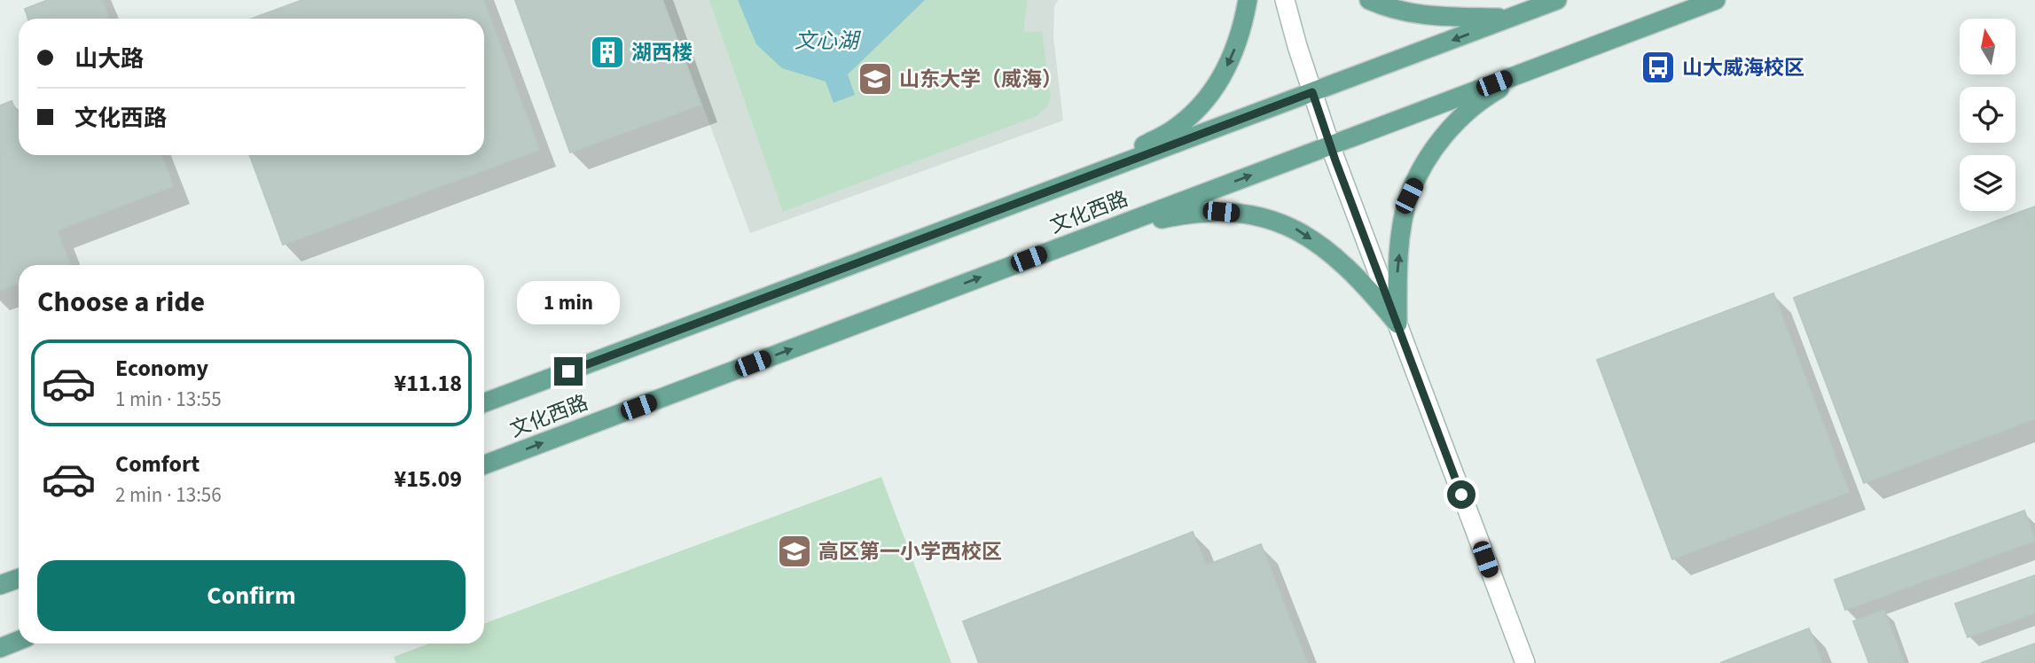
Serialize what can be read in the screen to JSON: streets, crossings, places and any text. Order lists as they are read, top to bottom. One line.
{"streets":{"main road":["文化西路"]},"water":["文心湖"],"places":{"building":["湖西楼"],"bus stop":["山大威海校区"],"school or university":["山东大学（威海）","高区第一小学西校区"]},"north":"top","page":{"banner":["山大路","文化西路"],"heading":"Choose a ride","bubble":"1 min","list":[{"name":"Economy","note":"1 min · 13:55","value":"¥11.18"},{"name":"Comfort","note":"2 min · 13:56","value":"¥15.09"}],"buttons":"Confirm"}}
